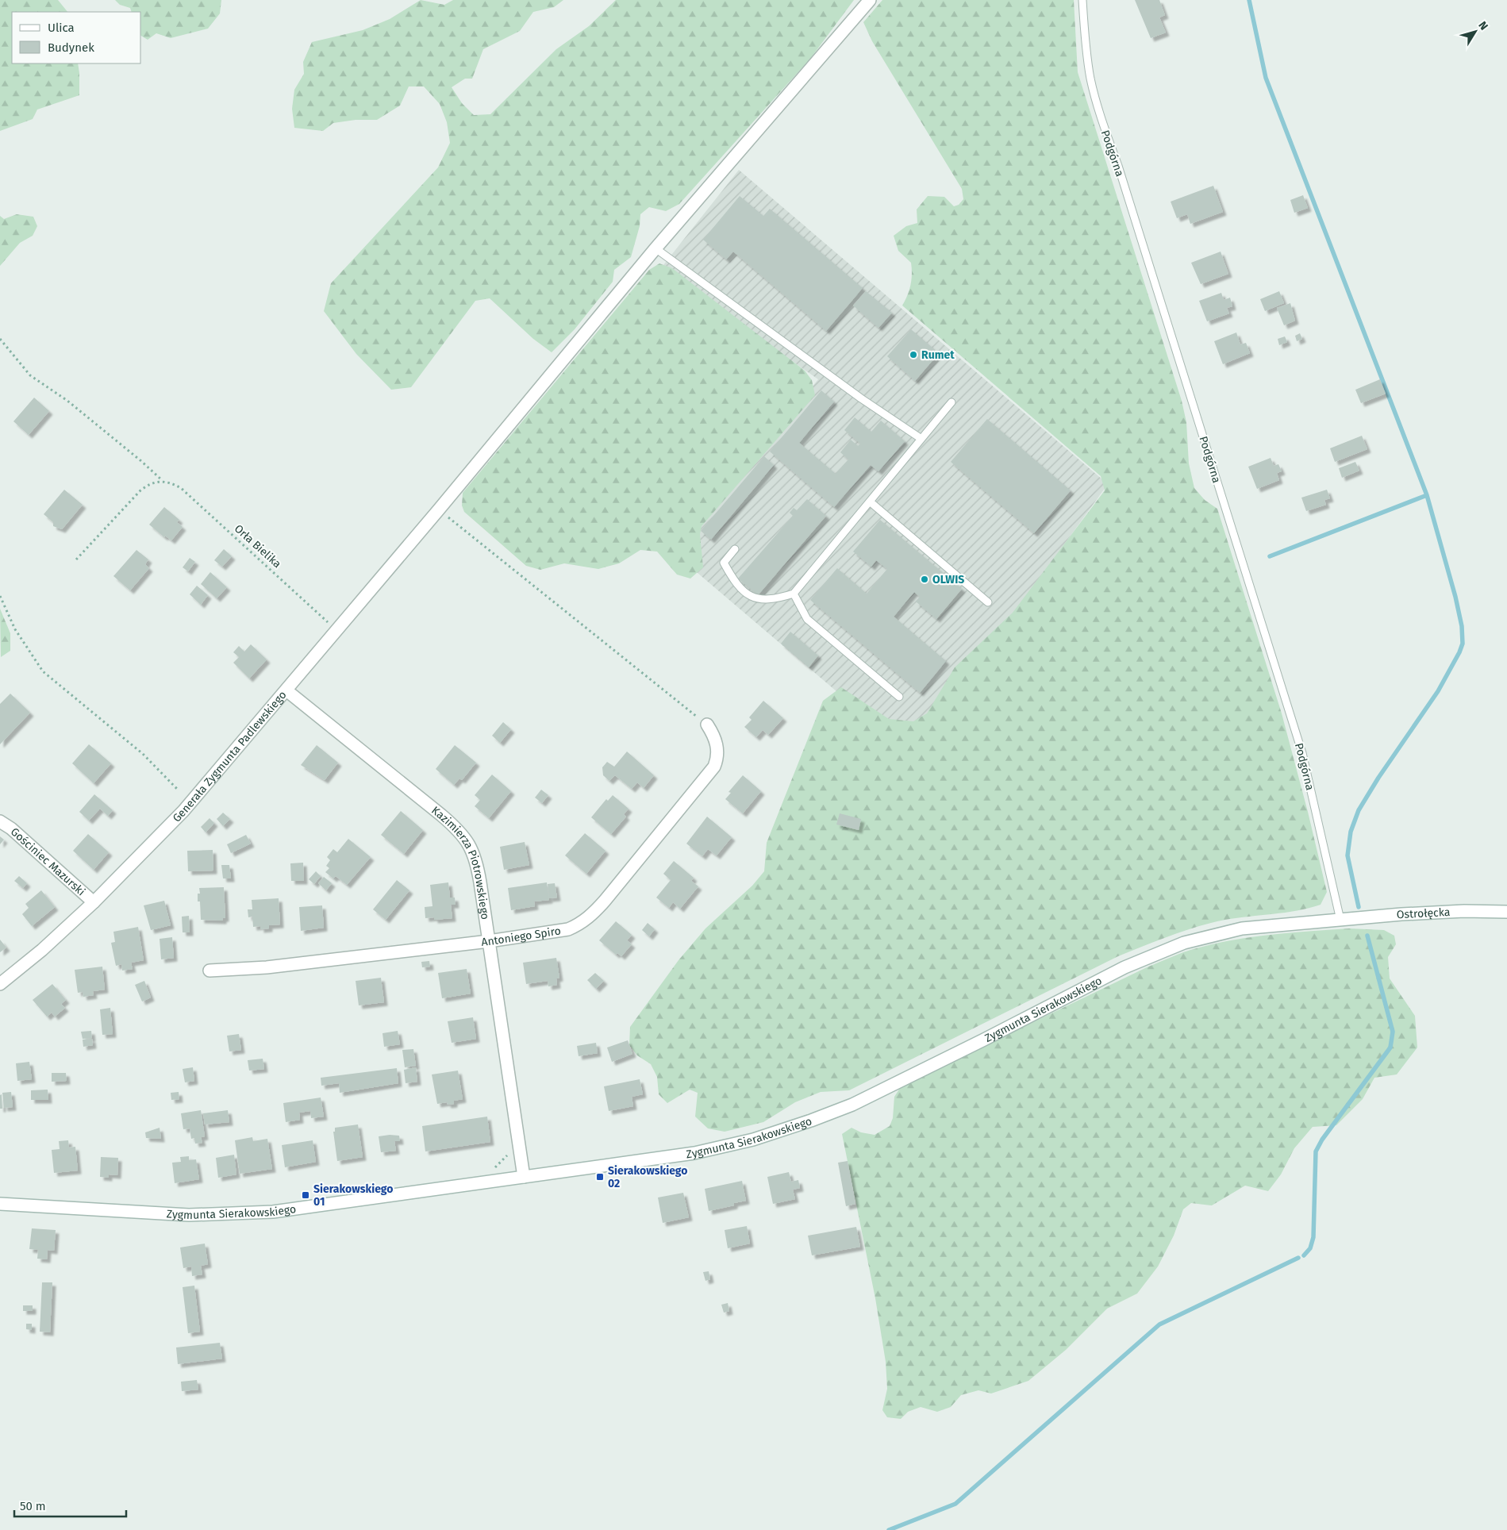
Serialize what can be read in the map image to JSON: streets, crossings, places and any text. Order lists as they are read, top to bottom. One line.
{"streets":{"street":["Generała Zygmunta Padlewskiego","Gościniec Mazurski","Kazimierza Piotrowskiego","Ostrołęcka","Antoniego Spiro","Zygmunta Sierakowskiego"],"lane":["Podgórna"],"path":["Orła Bielika"]},"crossings":[["Podgórna","Ostrołęcka"],["Podgórna","Zygmunta Sierakowskiego"],["Orła Bielika","Generała Zygmunta Padlewskiego"],["Generała Zygmunta Padlewskiego","Gościniec Mazurski"],["Generała Zygmunta Padlewskiego","Kazimierza Piotrowskiego"],["Kazimierza Piotrowskiego","Antoniego Spiro"],["Kazimierza Piotrowskiego","Zygmunta Sierakowskiego"],["Ostrołęcka","Zygmunta Sierakowskiego"]],"places":{"other":["Rumet","OLWIS"],"transit":["Sierakowskiego 02","Sierakowskiego 01"]},"legend":["Ulica","Budynek"],"scale_bar":"50 m","north":"top right"}
